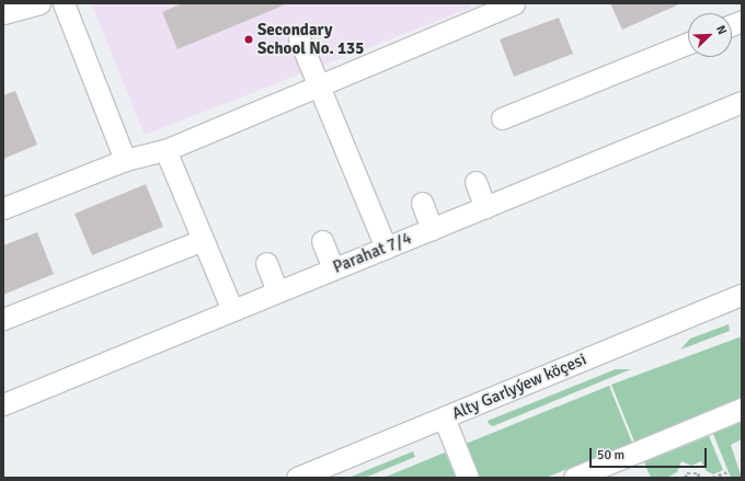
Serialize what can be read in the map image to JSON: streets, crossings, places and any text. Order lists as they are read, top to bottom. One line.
{"streets":{"street":["Parahat 7/4","Alty Garlyýew köçesi"]},"places":["Secondary School No. 135"],"scale_bar":"50 m","north":"top right"}
